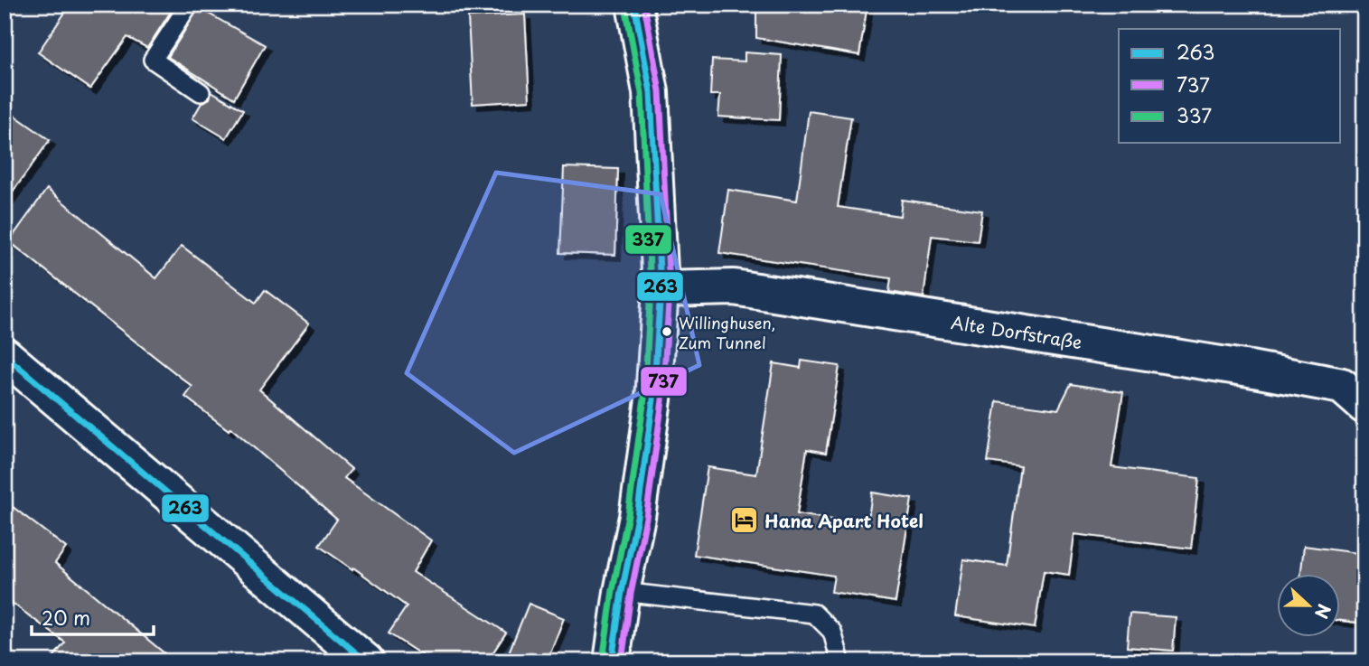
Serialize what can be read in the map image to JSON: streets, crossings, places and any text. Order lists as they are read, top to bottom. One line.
{"streets":{"street":["Alte Dorfstraße"]},"places":{"other":["Willinghusen, Zum Tunnel"],"hotel":["Hana Apart Hotel"]},"lines":["transit line 263","transit line 737","transit line 337"],"legend":["263","737","337"],"scale_bar":"20 m","north":"right"}
